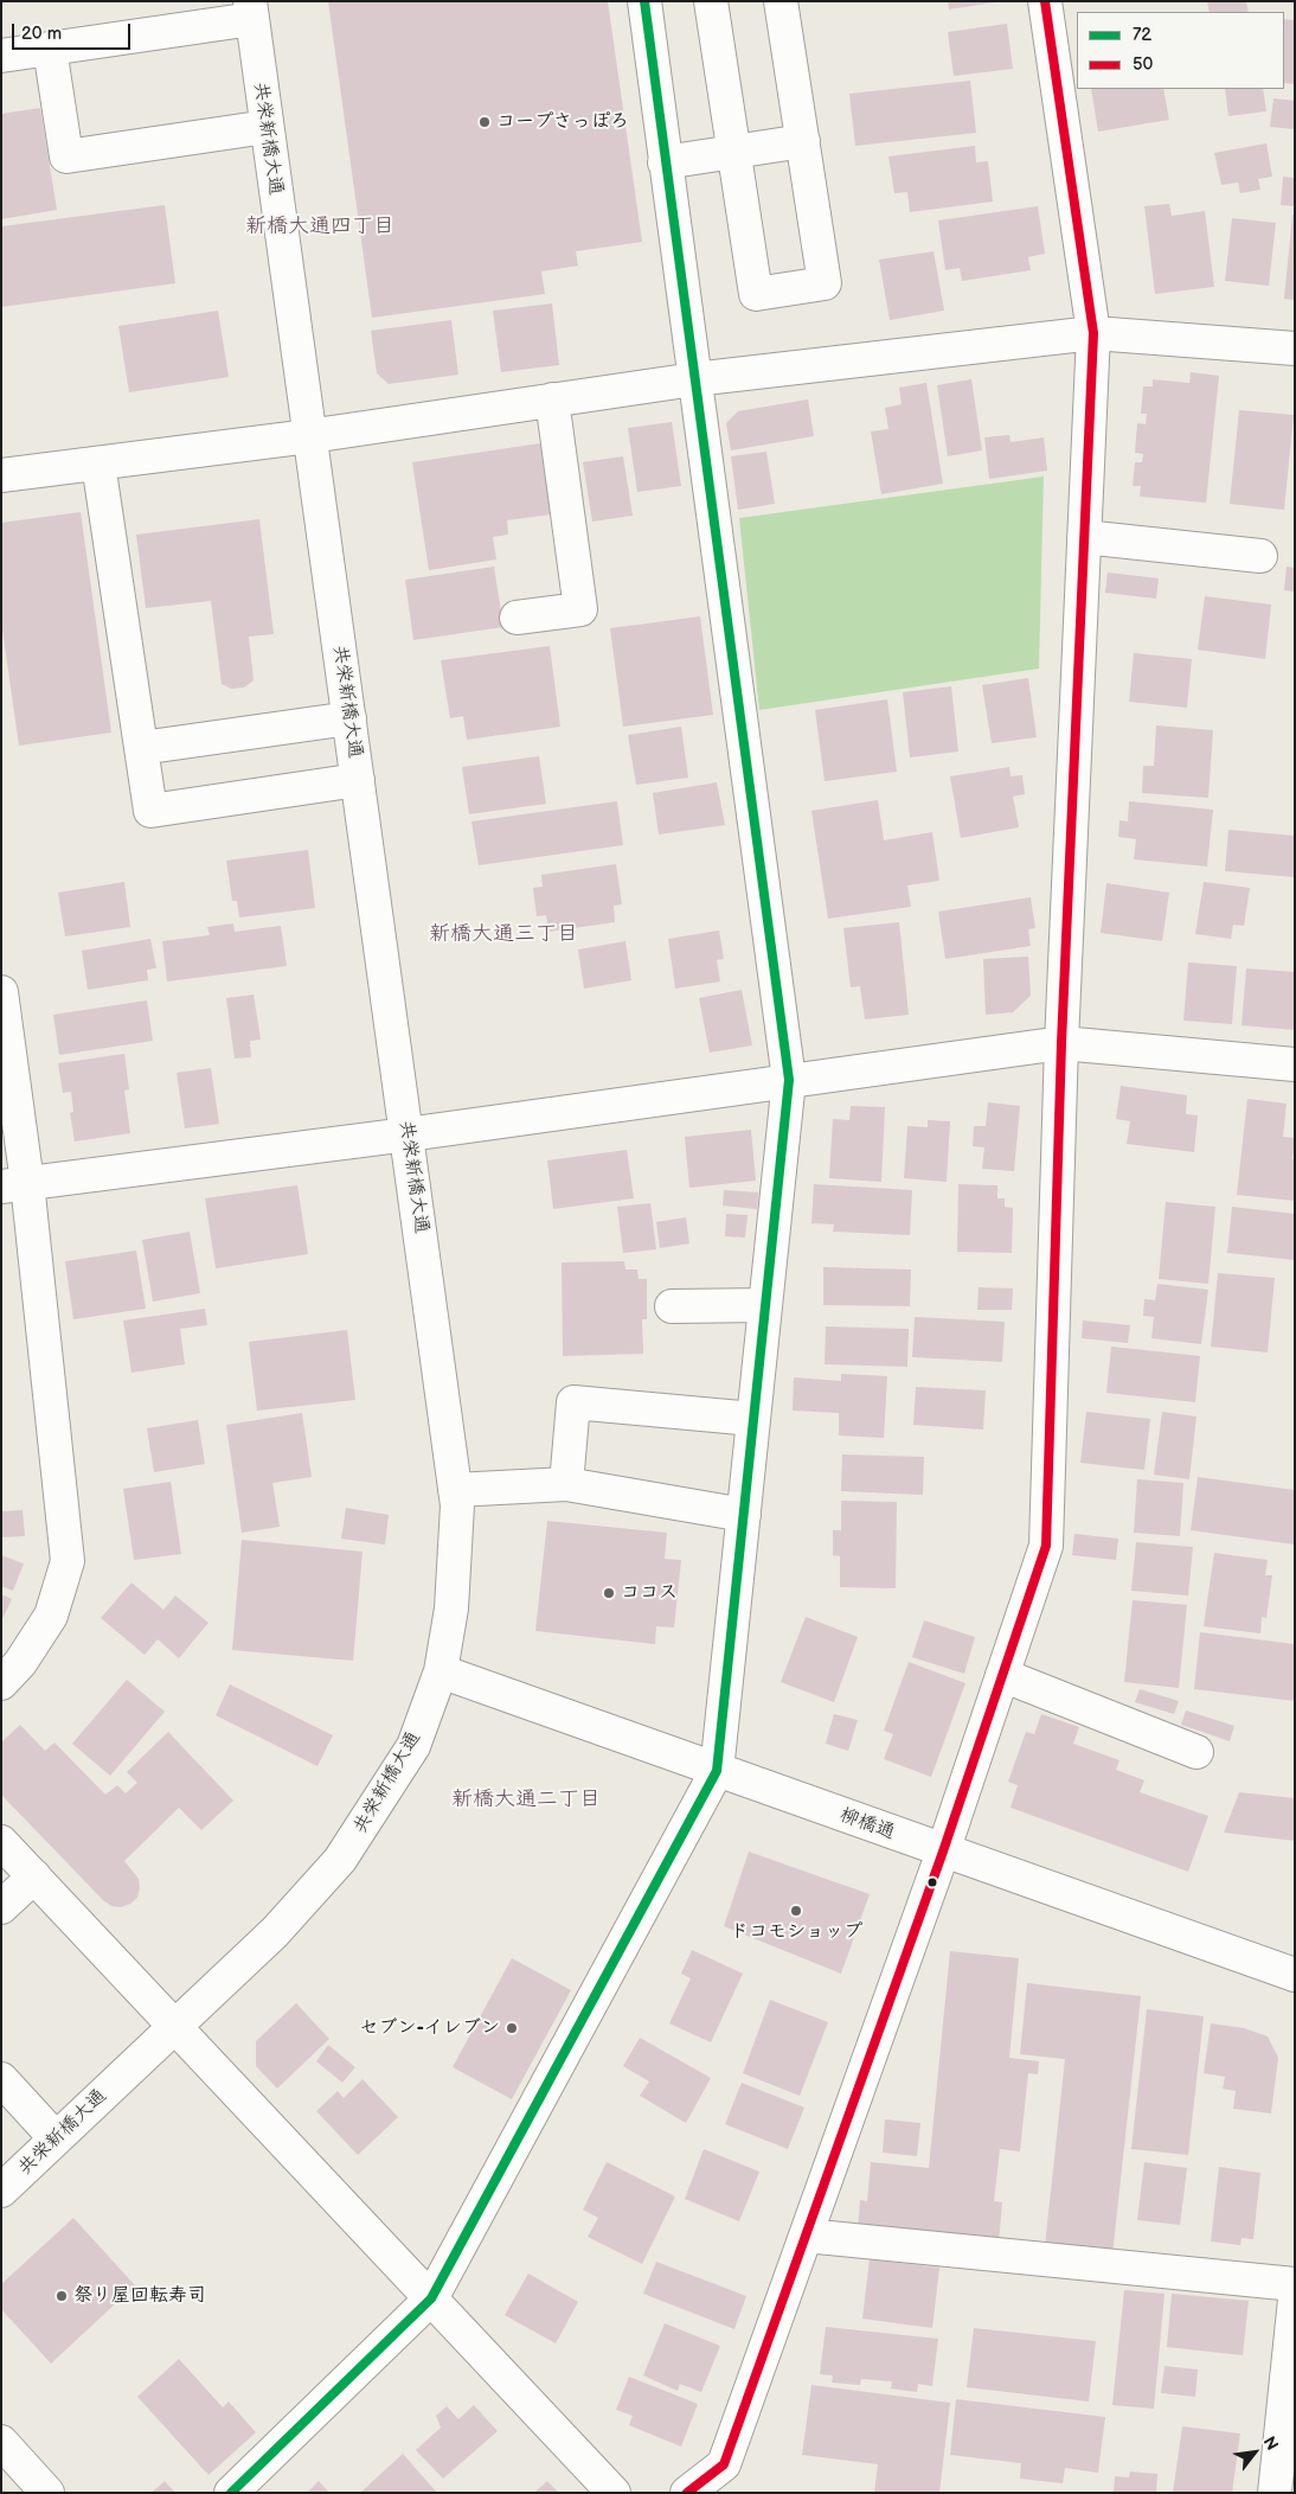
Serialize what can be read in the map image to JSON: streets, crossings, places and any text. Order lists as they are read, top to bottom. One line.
{"streets":{"street":["共栄新橋大通","柳橋通"]},"crossings":[["共栄新橋大通","柳橋通"]],"districts":["新橋大通四丁目","新橋大通三丁目","新橋大通二丁目"],"places":["コープさっぽろ","ココス","ドコモショップ","セブン-イレブン","祭り屋回転寿司"],"lines":["transit line 72","transit line 50"],"legend":["72","50"],"scale_bar":"20 m","north":"top right"}
